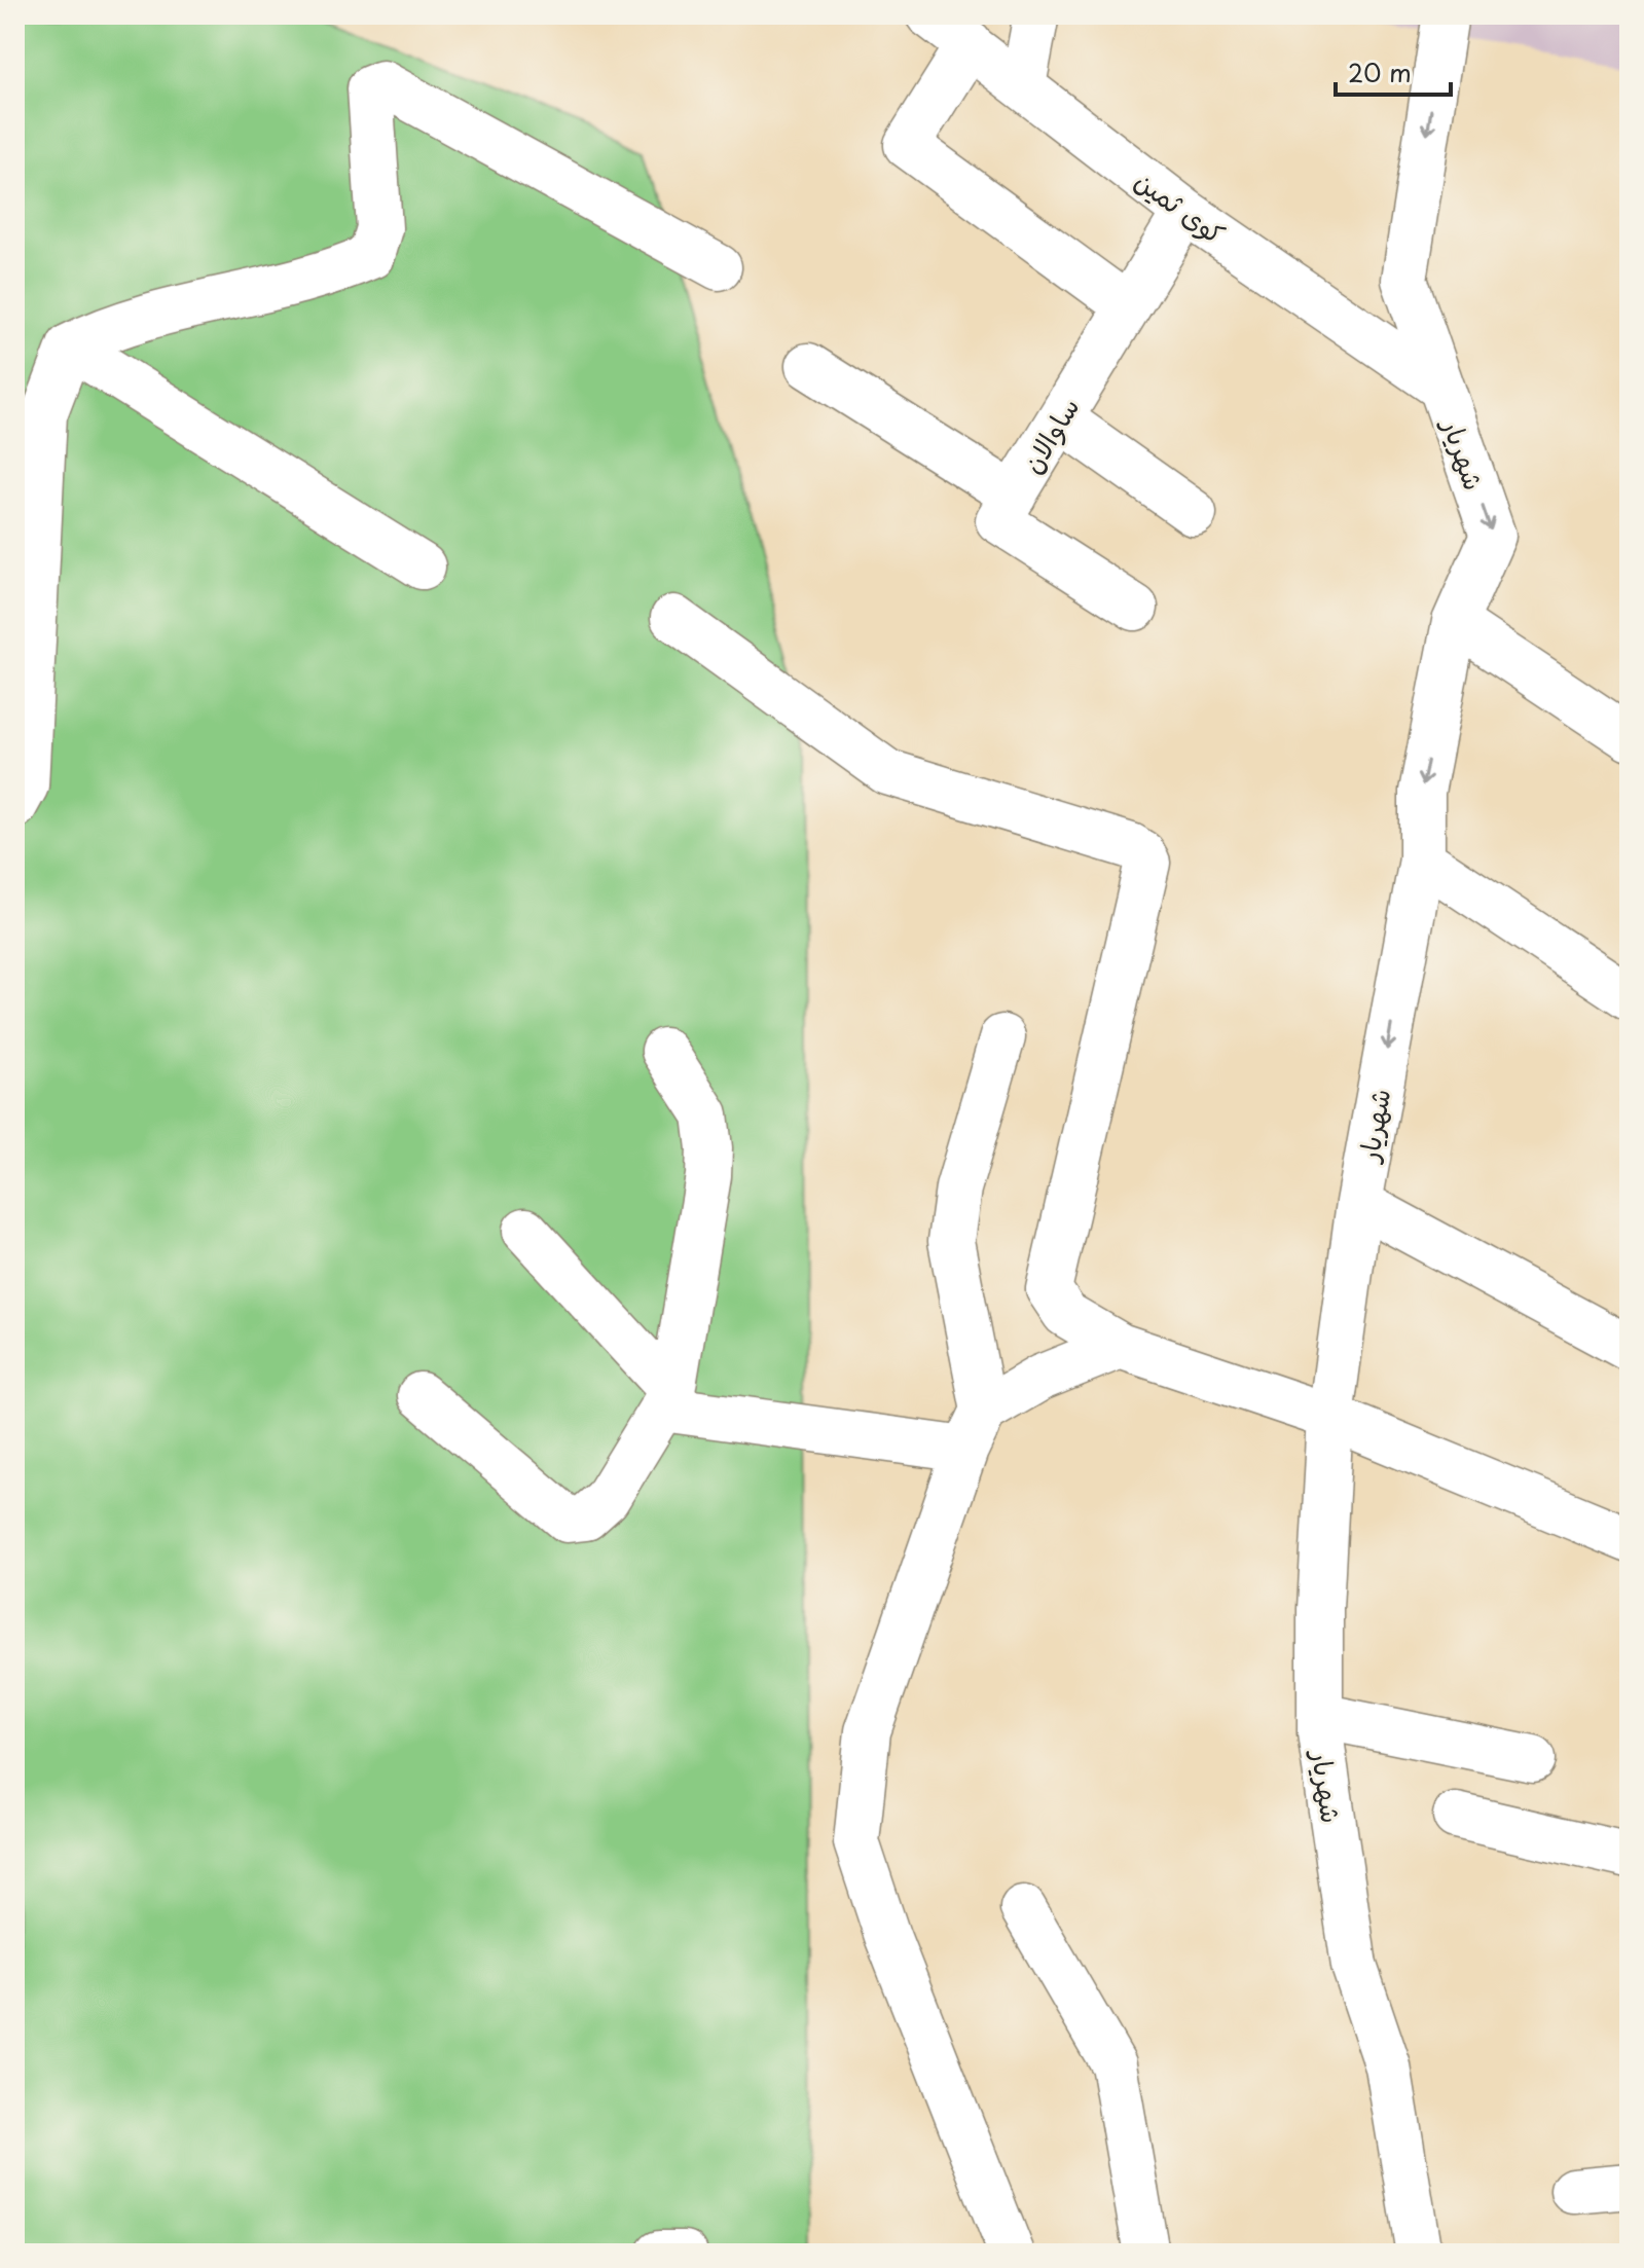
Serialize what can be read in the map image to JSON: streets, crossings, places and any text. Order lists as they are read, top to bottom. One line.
{"streets":{"street":["کوی ثمین","ساوالان","شهریار"]},"crossings":[["کوی ثمین","ساوالان"],["کوی ثمین","شهریار"]],"one_way":["شهریار"],"scale_bar":"20 m"}
